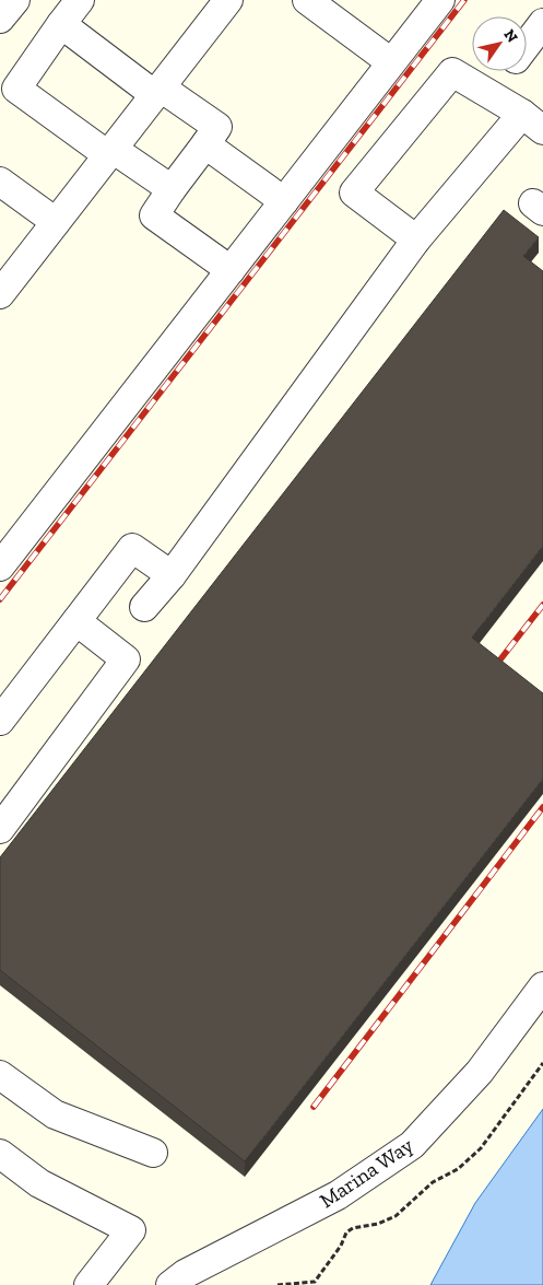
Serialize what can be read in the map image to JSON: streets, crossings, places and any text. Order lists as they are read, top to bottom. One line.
{"streets":{"street":["Marina Way"]},"north":"top right"}
